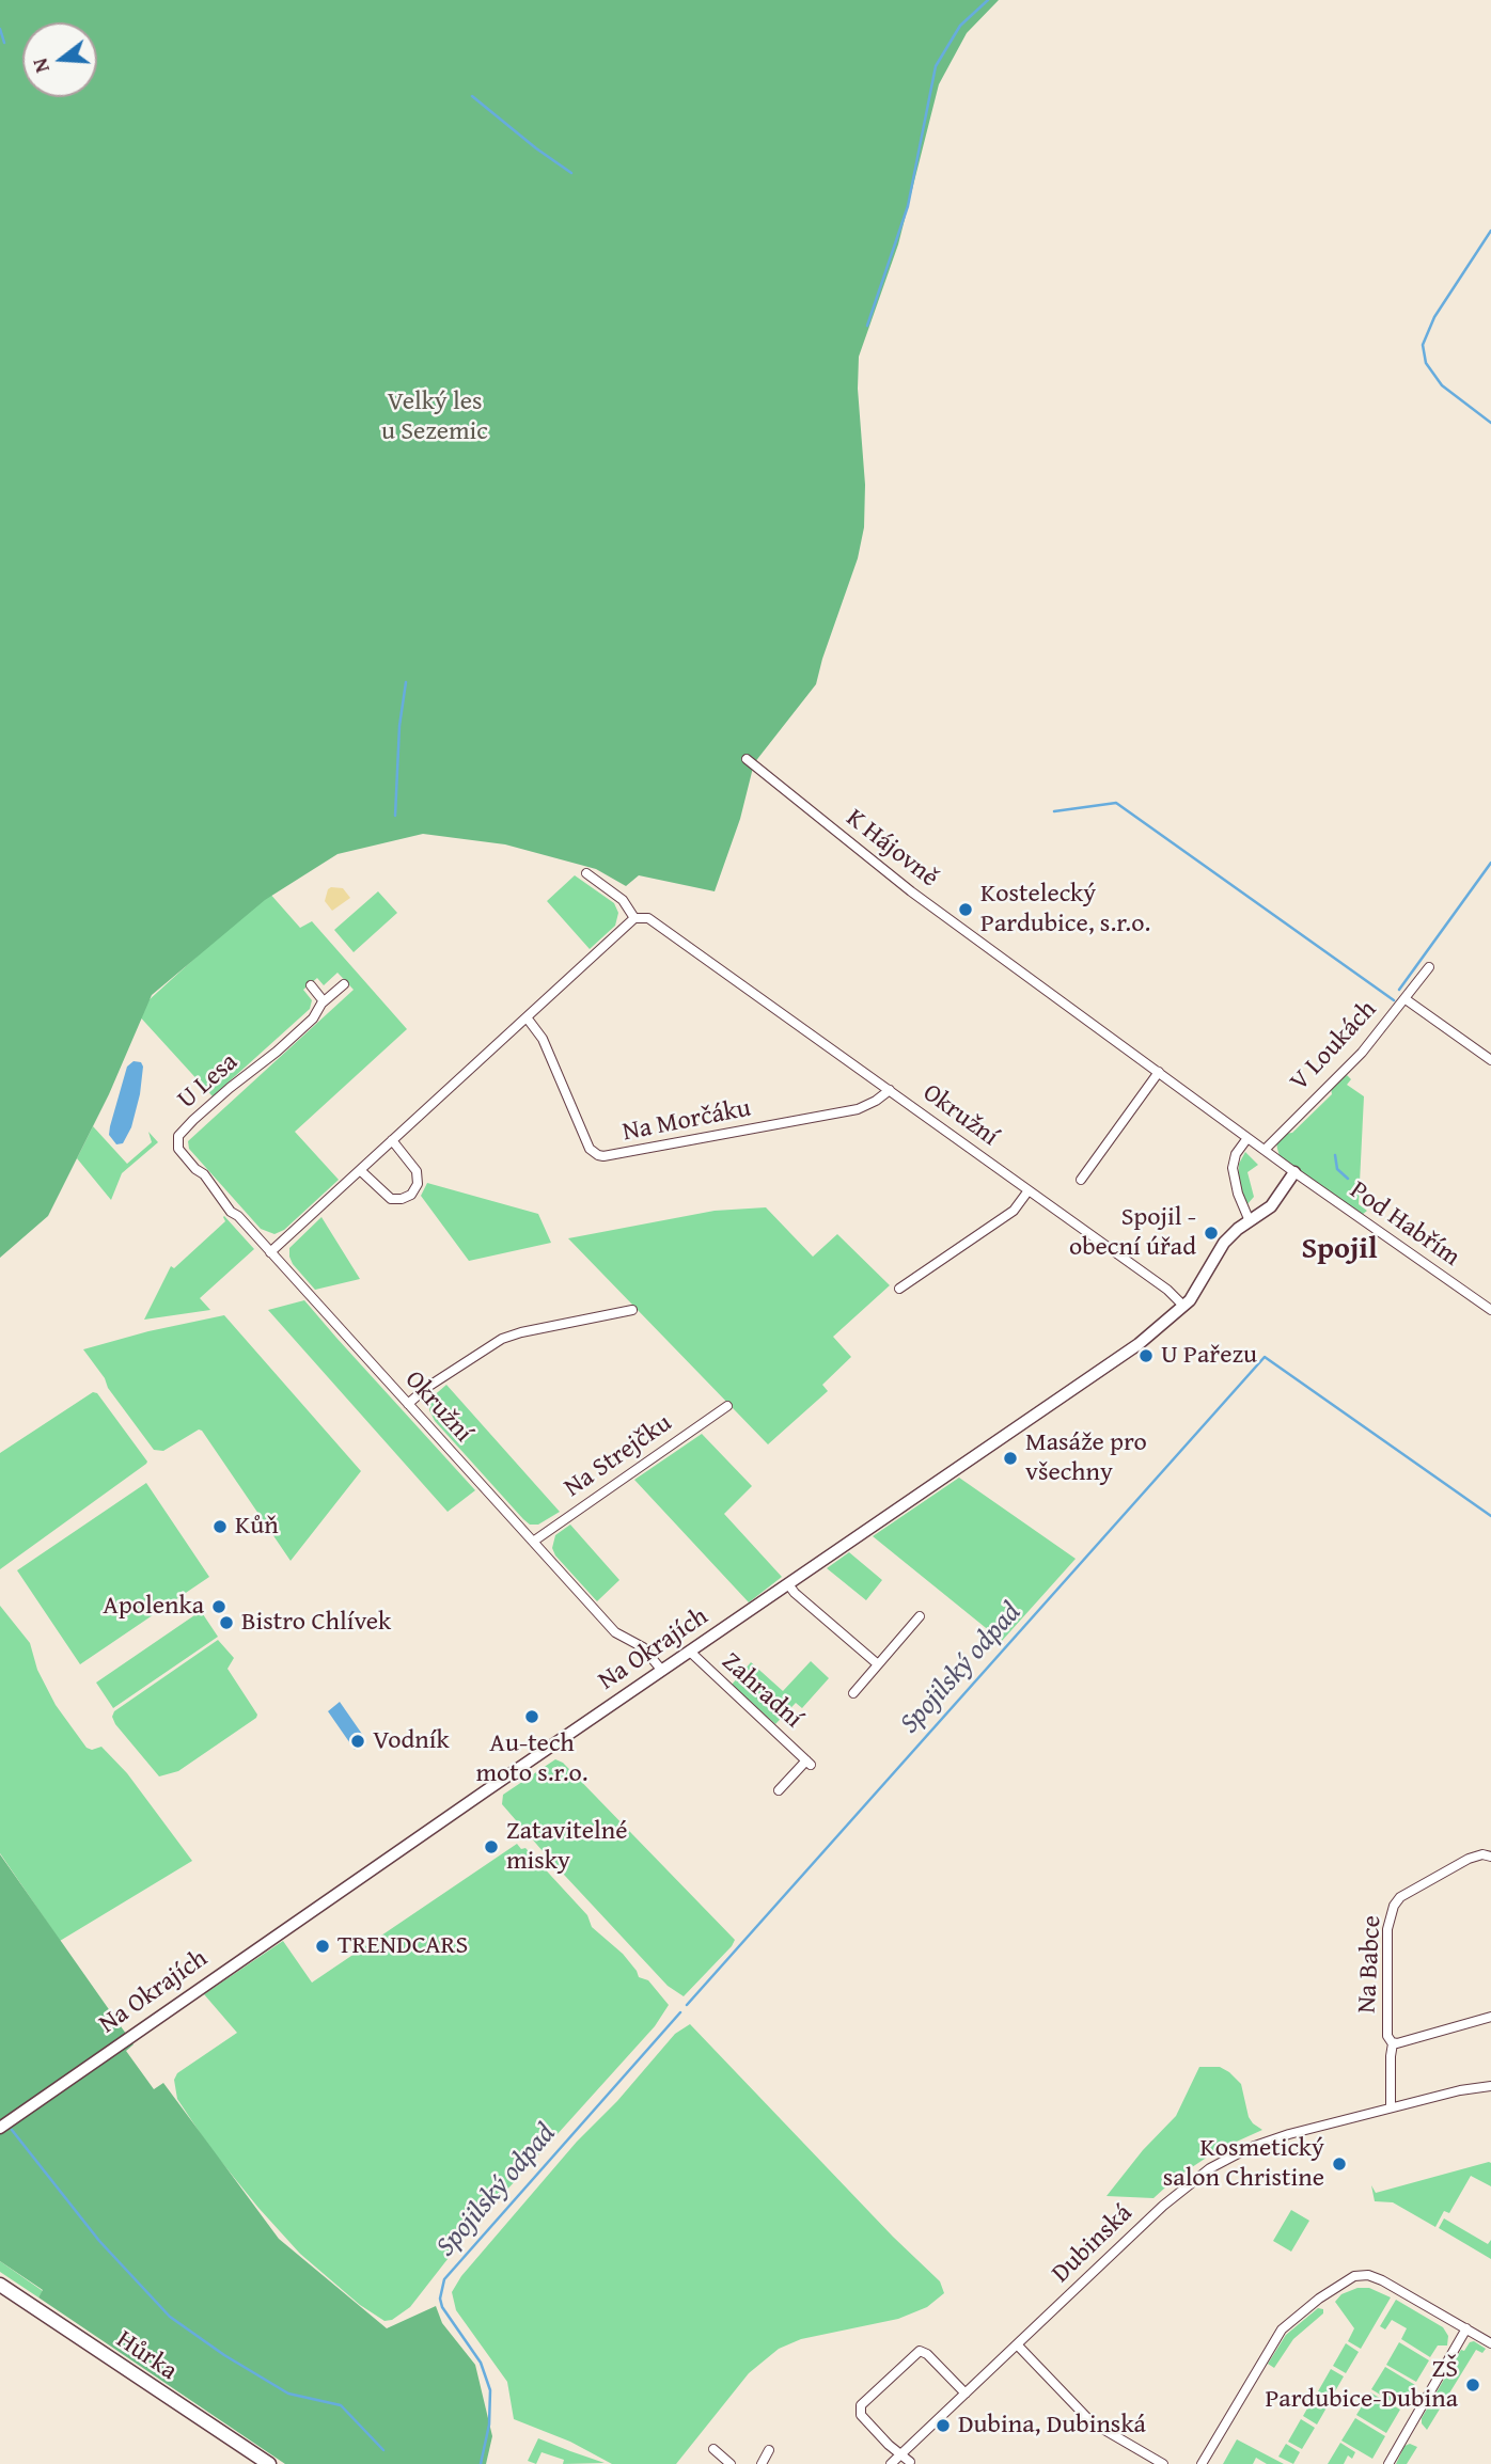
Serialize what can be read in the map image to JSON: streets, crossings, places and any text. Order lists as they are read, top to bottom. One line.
{"streets":{"main road":["Hůrka"],"street":["K Hájovně","V Loukách","U Lesa","Okružní","Na Morčáku","Pod Habřím","Na Strejčku","Na Okrajích","Zahradní","Na Babce","Dubinská"]},"crossings":[["K Hájovně","V Loukách"],["K Hájovně","Pod Habřím"],["K Hájovně","Na Okrajích"],["U Lesa","Okružní"],["Okružní","Na Morčáku"],["Okružní","Na Strejčku"],["Okružní","Na Okrajích"],["Pod Habřím","Na Okrajích"],["Na Okrajích","Zahradní"],["Na Babce","Dubinská"]],"districts":["Spojil"],"water":["Spojilský odpad"],"parks":["Velký les u Sezemic"],"places":["Kostelecký Pardubice, s.r.o.","Spojil - obecní úřad","U Pařezu","Masáže pro všechny","Kůň","Apolenka","Bistro Chlívek","Au-tech moto s.r.o.","Vodník","Zatavitelné misky","TRENDCARS","Kosmetický salon Christine","ZŠ Pardubice-Dubina","Dubina, Dubinská"],"north":"left"}
